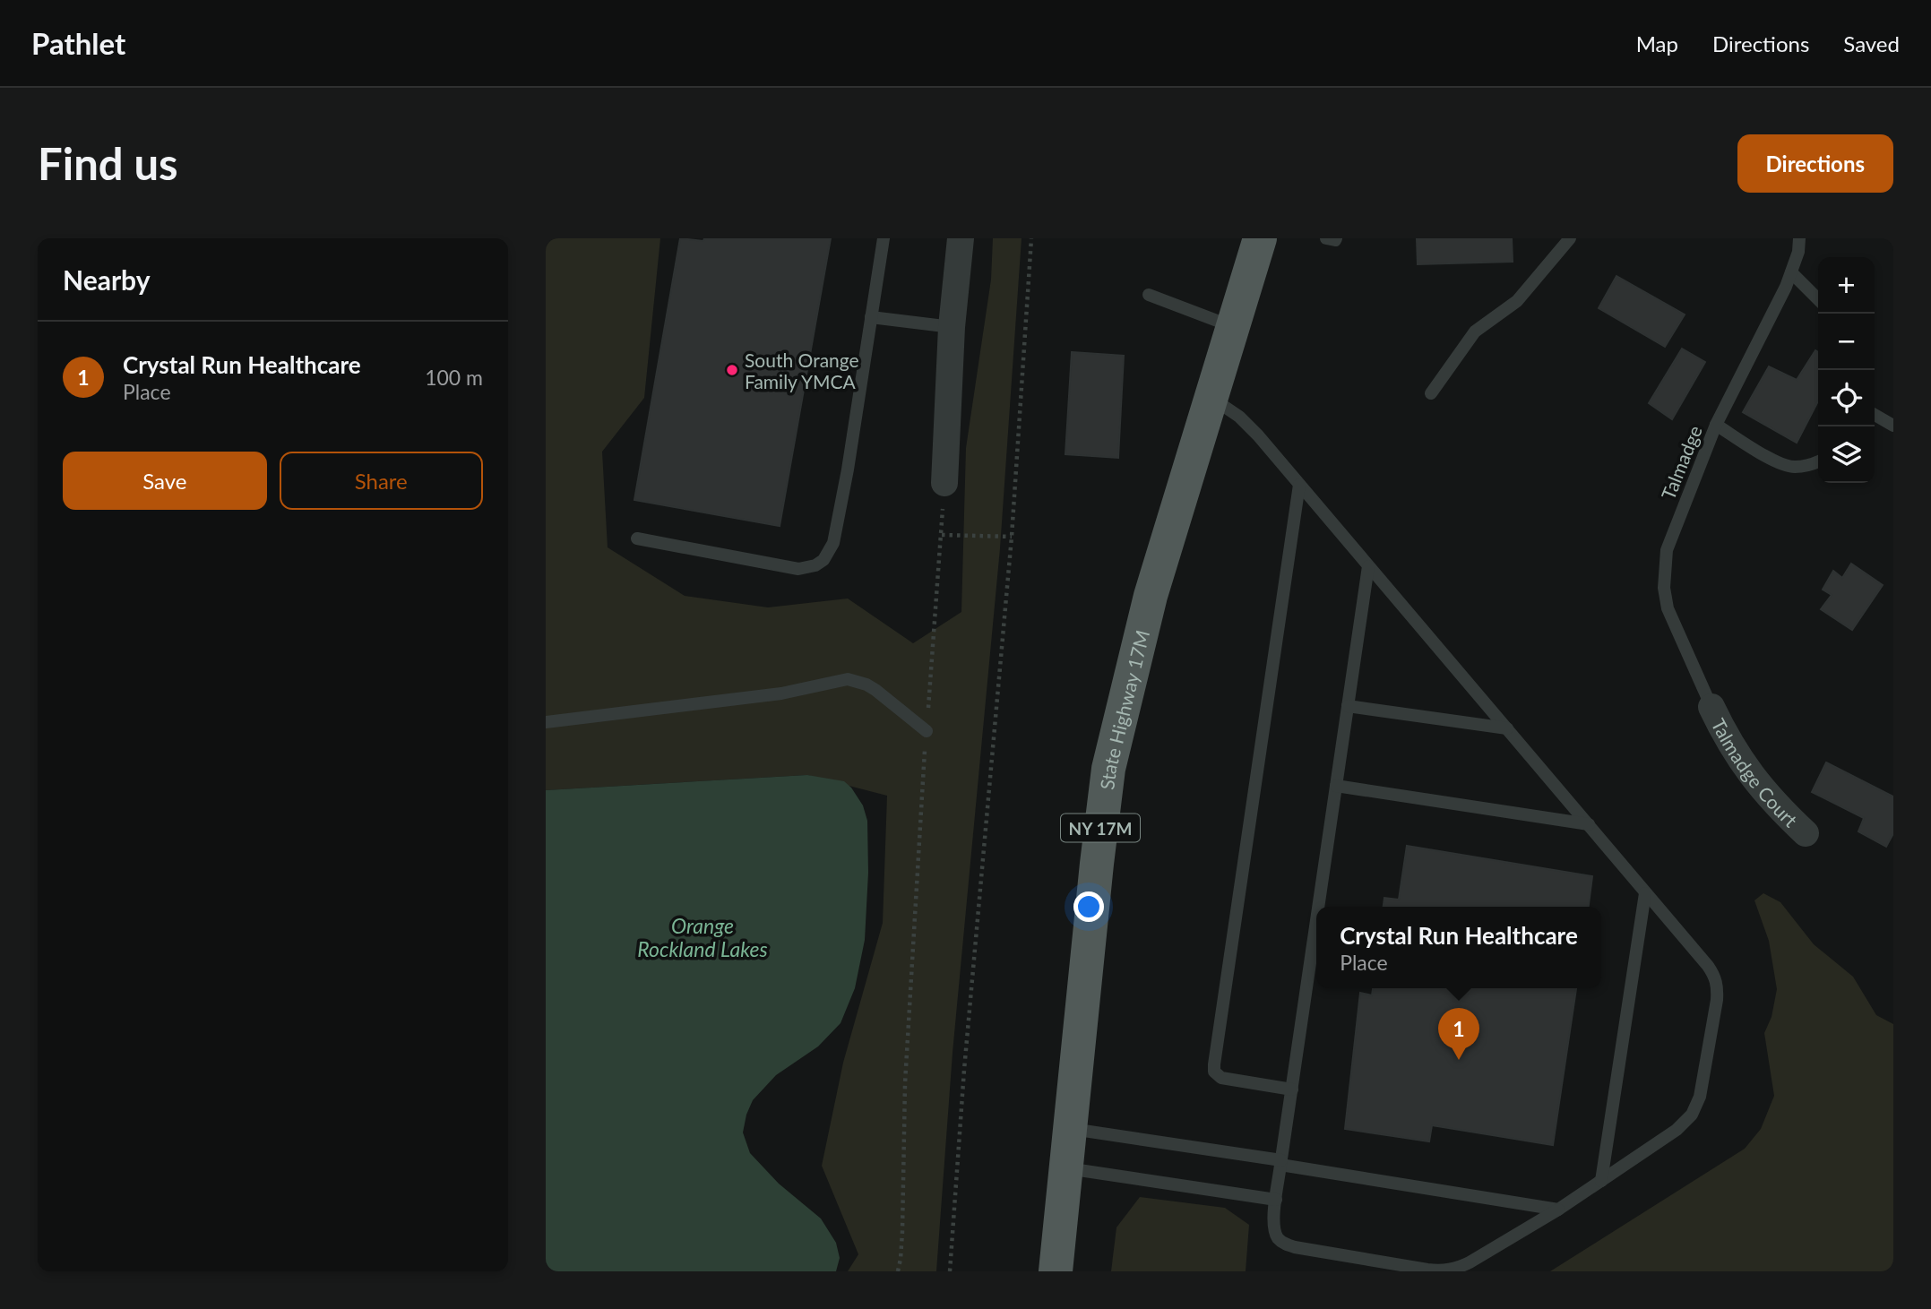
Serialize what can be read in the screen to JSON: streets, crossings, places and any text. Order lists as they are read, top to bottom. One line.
{"streets":{"main road":["State Highway 17M","NY 17M"],"street":["Talmadge Court"],"lane":["Talmadge"]},"crossings":[["Talmadge","Talmadge Court"]],"water":["Orange Rockland Lakes"],"places":["South Orange Family YMCA"],"page":{"header":"Pathlet","nav":["Map","Directions","Saved"],"buttons":["Directions",["Save","Share"]],"title":"Find us","heading":"Nearby","map_buttons":["+","−"],"list":[{"mark":"1","name":"Crystal Run Healthcare","note":"Place","value":"100 m"}],"popup":["Crystal Run Healthcare","Place"],"pins":"1"}}
